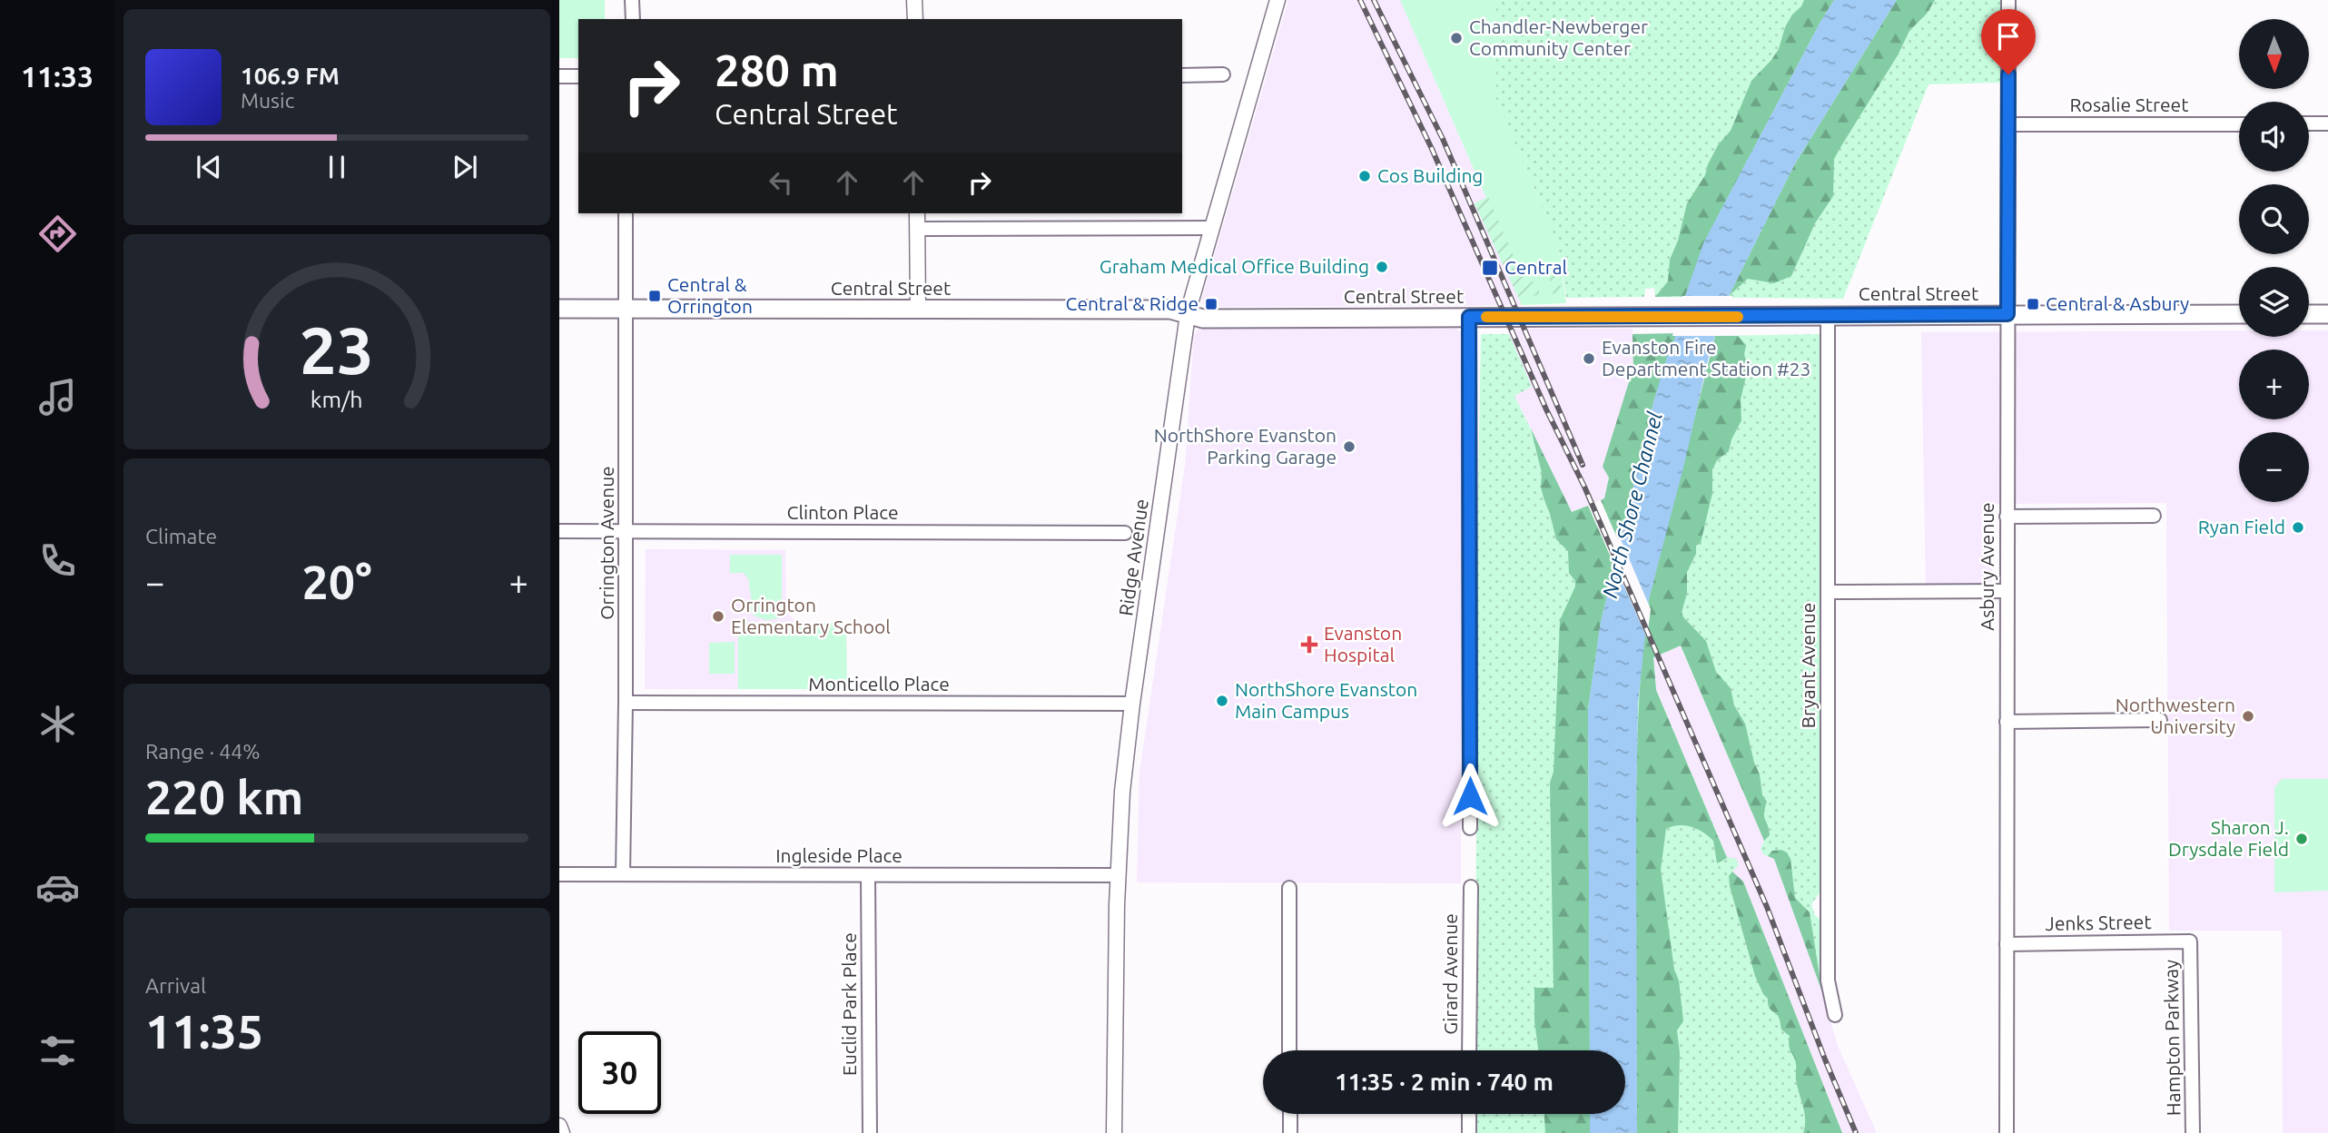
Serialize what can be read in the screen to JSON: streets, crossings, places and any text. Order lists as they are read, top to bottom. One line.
{"streets":{"main road":["Central Street"],"street":["Rosalie Street","Clinton Place","Orrington Avenue","Ridge Avenue","Asbury Avenue","Bryant Avenue","Monticello Place","Ingleside Place","Jenks Street","Girard Avenue","Euclid Park Place","Hampton Parkway"]},"crossings":[["Rosalie Street","Asbury Avenue"],["Central Street","Orrington Avenue"],["Central Street","Ridge Avenue"],["Central Street","Asbury Avenue"],["Central Street","Bryant Avenue"],["Clinton Place","Orrington Avenue"],["Orrington Avenue","Monticello Place"],["Orrington Avenue","Ingleside Place"],["Ridge Avenue","Monticello Place"],["Ridge Avenue","Ingleside Place"],["Asbury Avenue","Jenks Street"],["Ingleside Place","Euclid Park Place"],["Jenks Street","Hampton Parkway"]],"water":["North Shore Channel"],"places":{"other":["Chandler-Newberger Community Center","Cos Building","Graham Medical Office Building","Evanston Fire Department Station #23","NorthShore Evanston Parking Garage","Ryan Field","Orrington Elementary School","NorthShore Evanston Main Campus","Northwestern University","Sharon J. Drysdale Field"],"transit":["Central","Central & Orrington","Central & Ridge","Central & Asbury"],"health":["Evanston Hospital"]},"north":"bottom","page":{"tabs":"11:33","map_buttons":["+","−"],"turn":["280 m","Central Street"],"song":["106.9 FM","Music"],"tile":["Climate",["Range · 44%","220 km"],["Arrival","11:35"]],"heat":["−","20°","+"],"limit":"30","trip":"11:35 · 2 min · 740 m","gauge":["23","km/h"]}}
